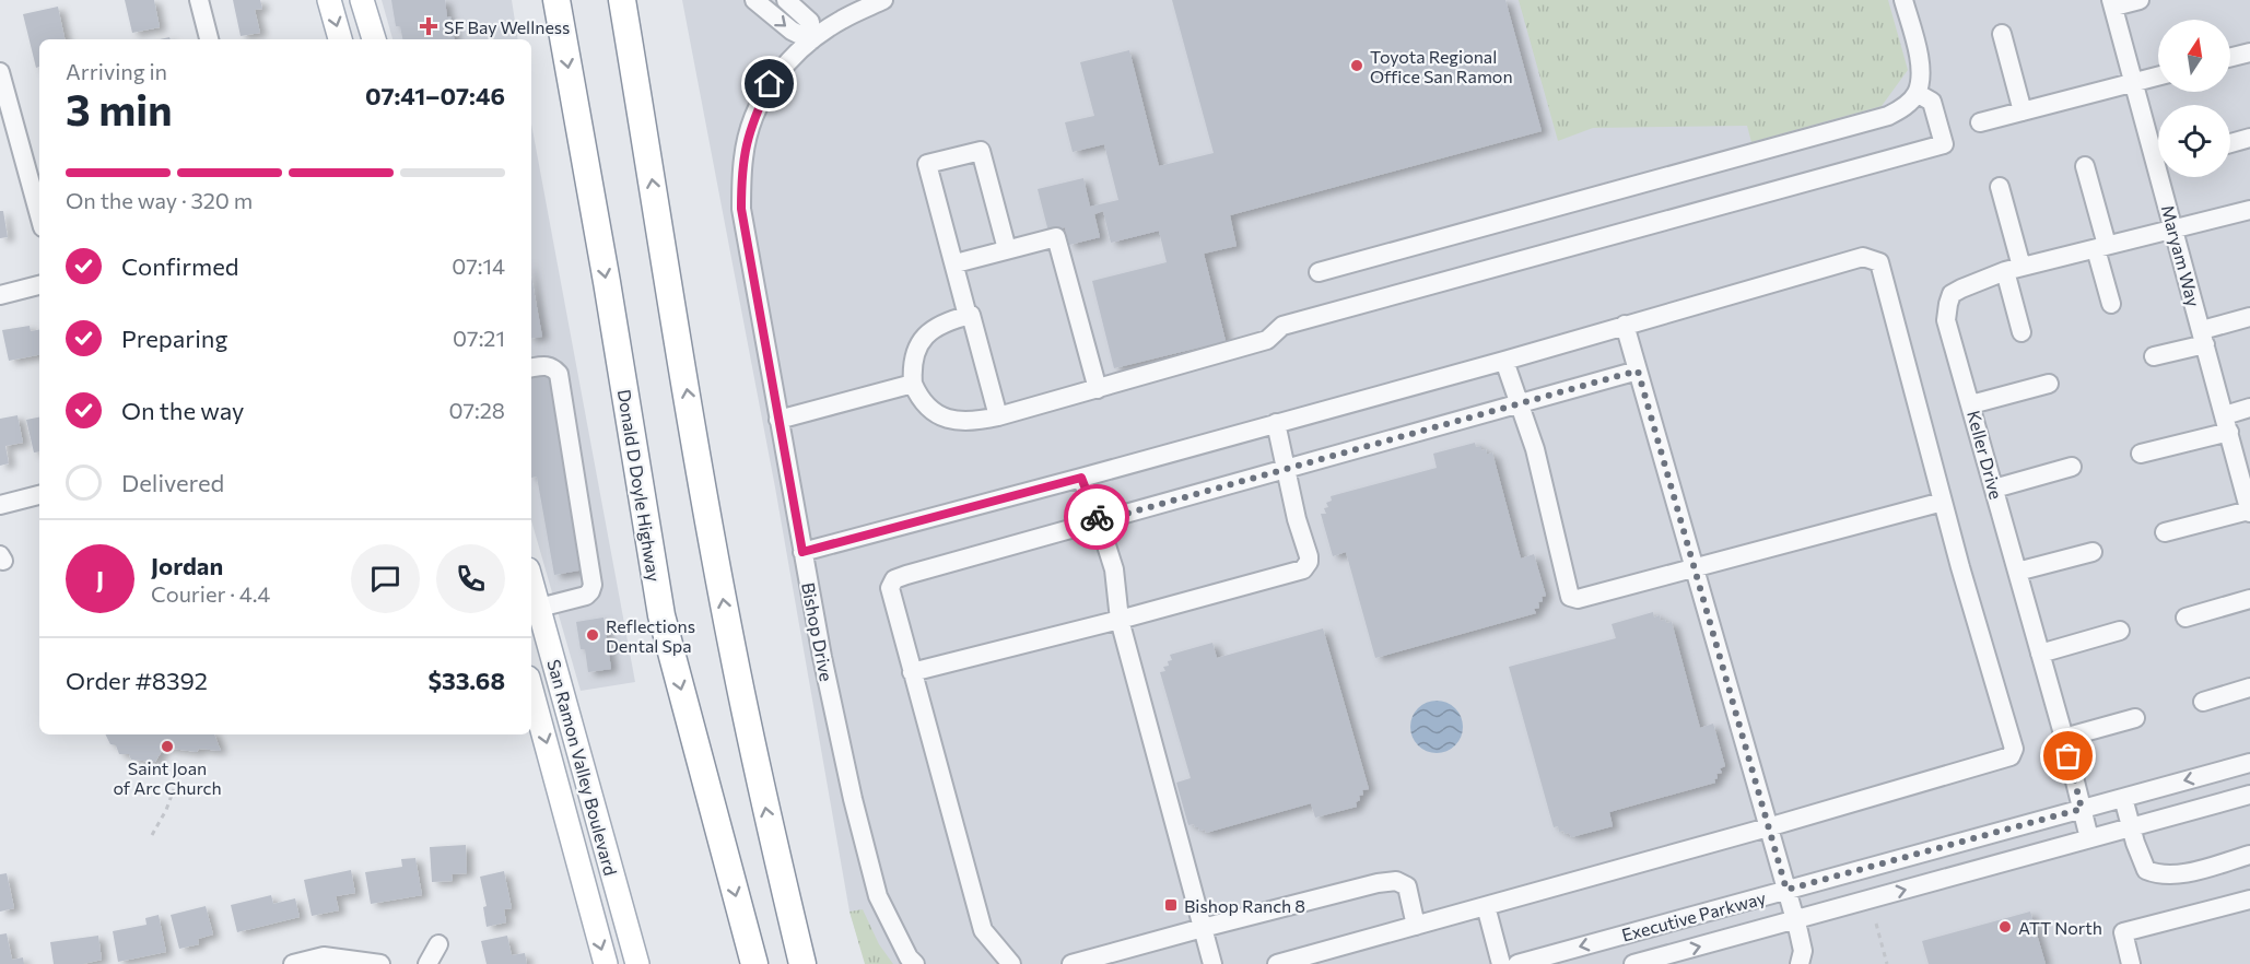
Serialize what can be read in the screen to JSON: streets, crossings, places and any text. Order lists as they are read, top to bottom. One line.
{"streets":{"highway":["Donald D Doyle Highway"],"main road":["San Ramon Valley Boulevard"],"street":["Maryam Way","Keller Drive","Bishop Drive","Executive Parkway"]},"crossings":[["Maryam Way","Keller Drive"],["Keller Drive","Executive Parkway"]],"places":{"health":["SF Bay Wellness"],"other":["Toyota Regional Office San Ramon","Reflections Dental Spa","Saint Joan of Arc Church","ATT North"],"transit":["Bishop Ranch 8"]},"north":"top","page":{"heading":["3 min","Arriving in","07:41–07:46"],"panel":["Jordan","Courier · 4.4","Order #8392","$33.68"],"bar":"On the way · 320 m","list":[["Confirmed","07:14"],["Preparing","07:21"],["On the way","07:28"],"Delivered"],"round":"J"}}
